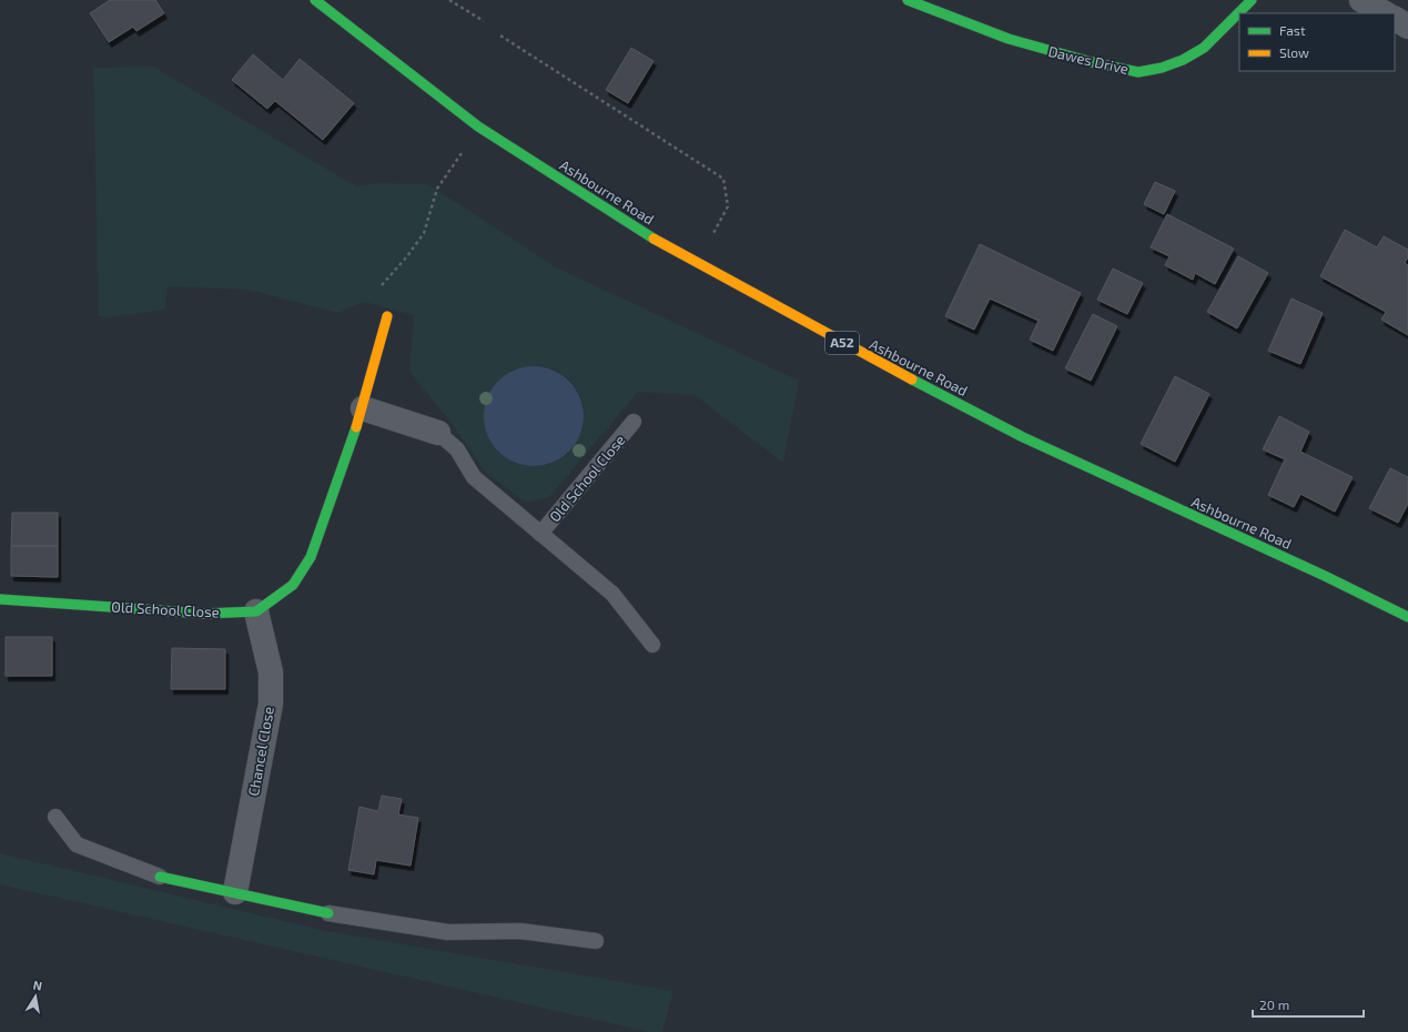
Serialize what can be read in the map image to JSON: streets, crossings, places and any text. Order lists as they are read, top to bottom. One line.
{"streets":{"main road":["Dawes Drive","Ashbourne Road","A52","Old School Close"],"street":["Chancel Close"]},"crossings":[["Old School Close","Chancel Close"]],"legend":["Fast","Slow"],"scale_bar":"20 m","north":"top"}
